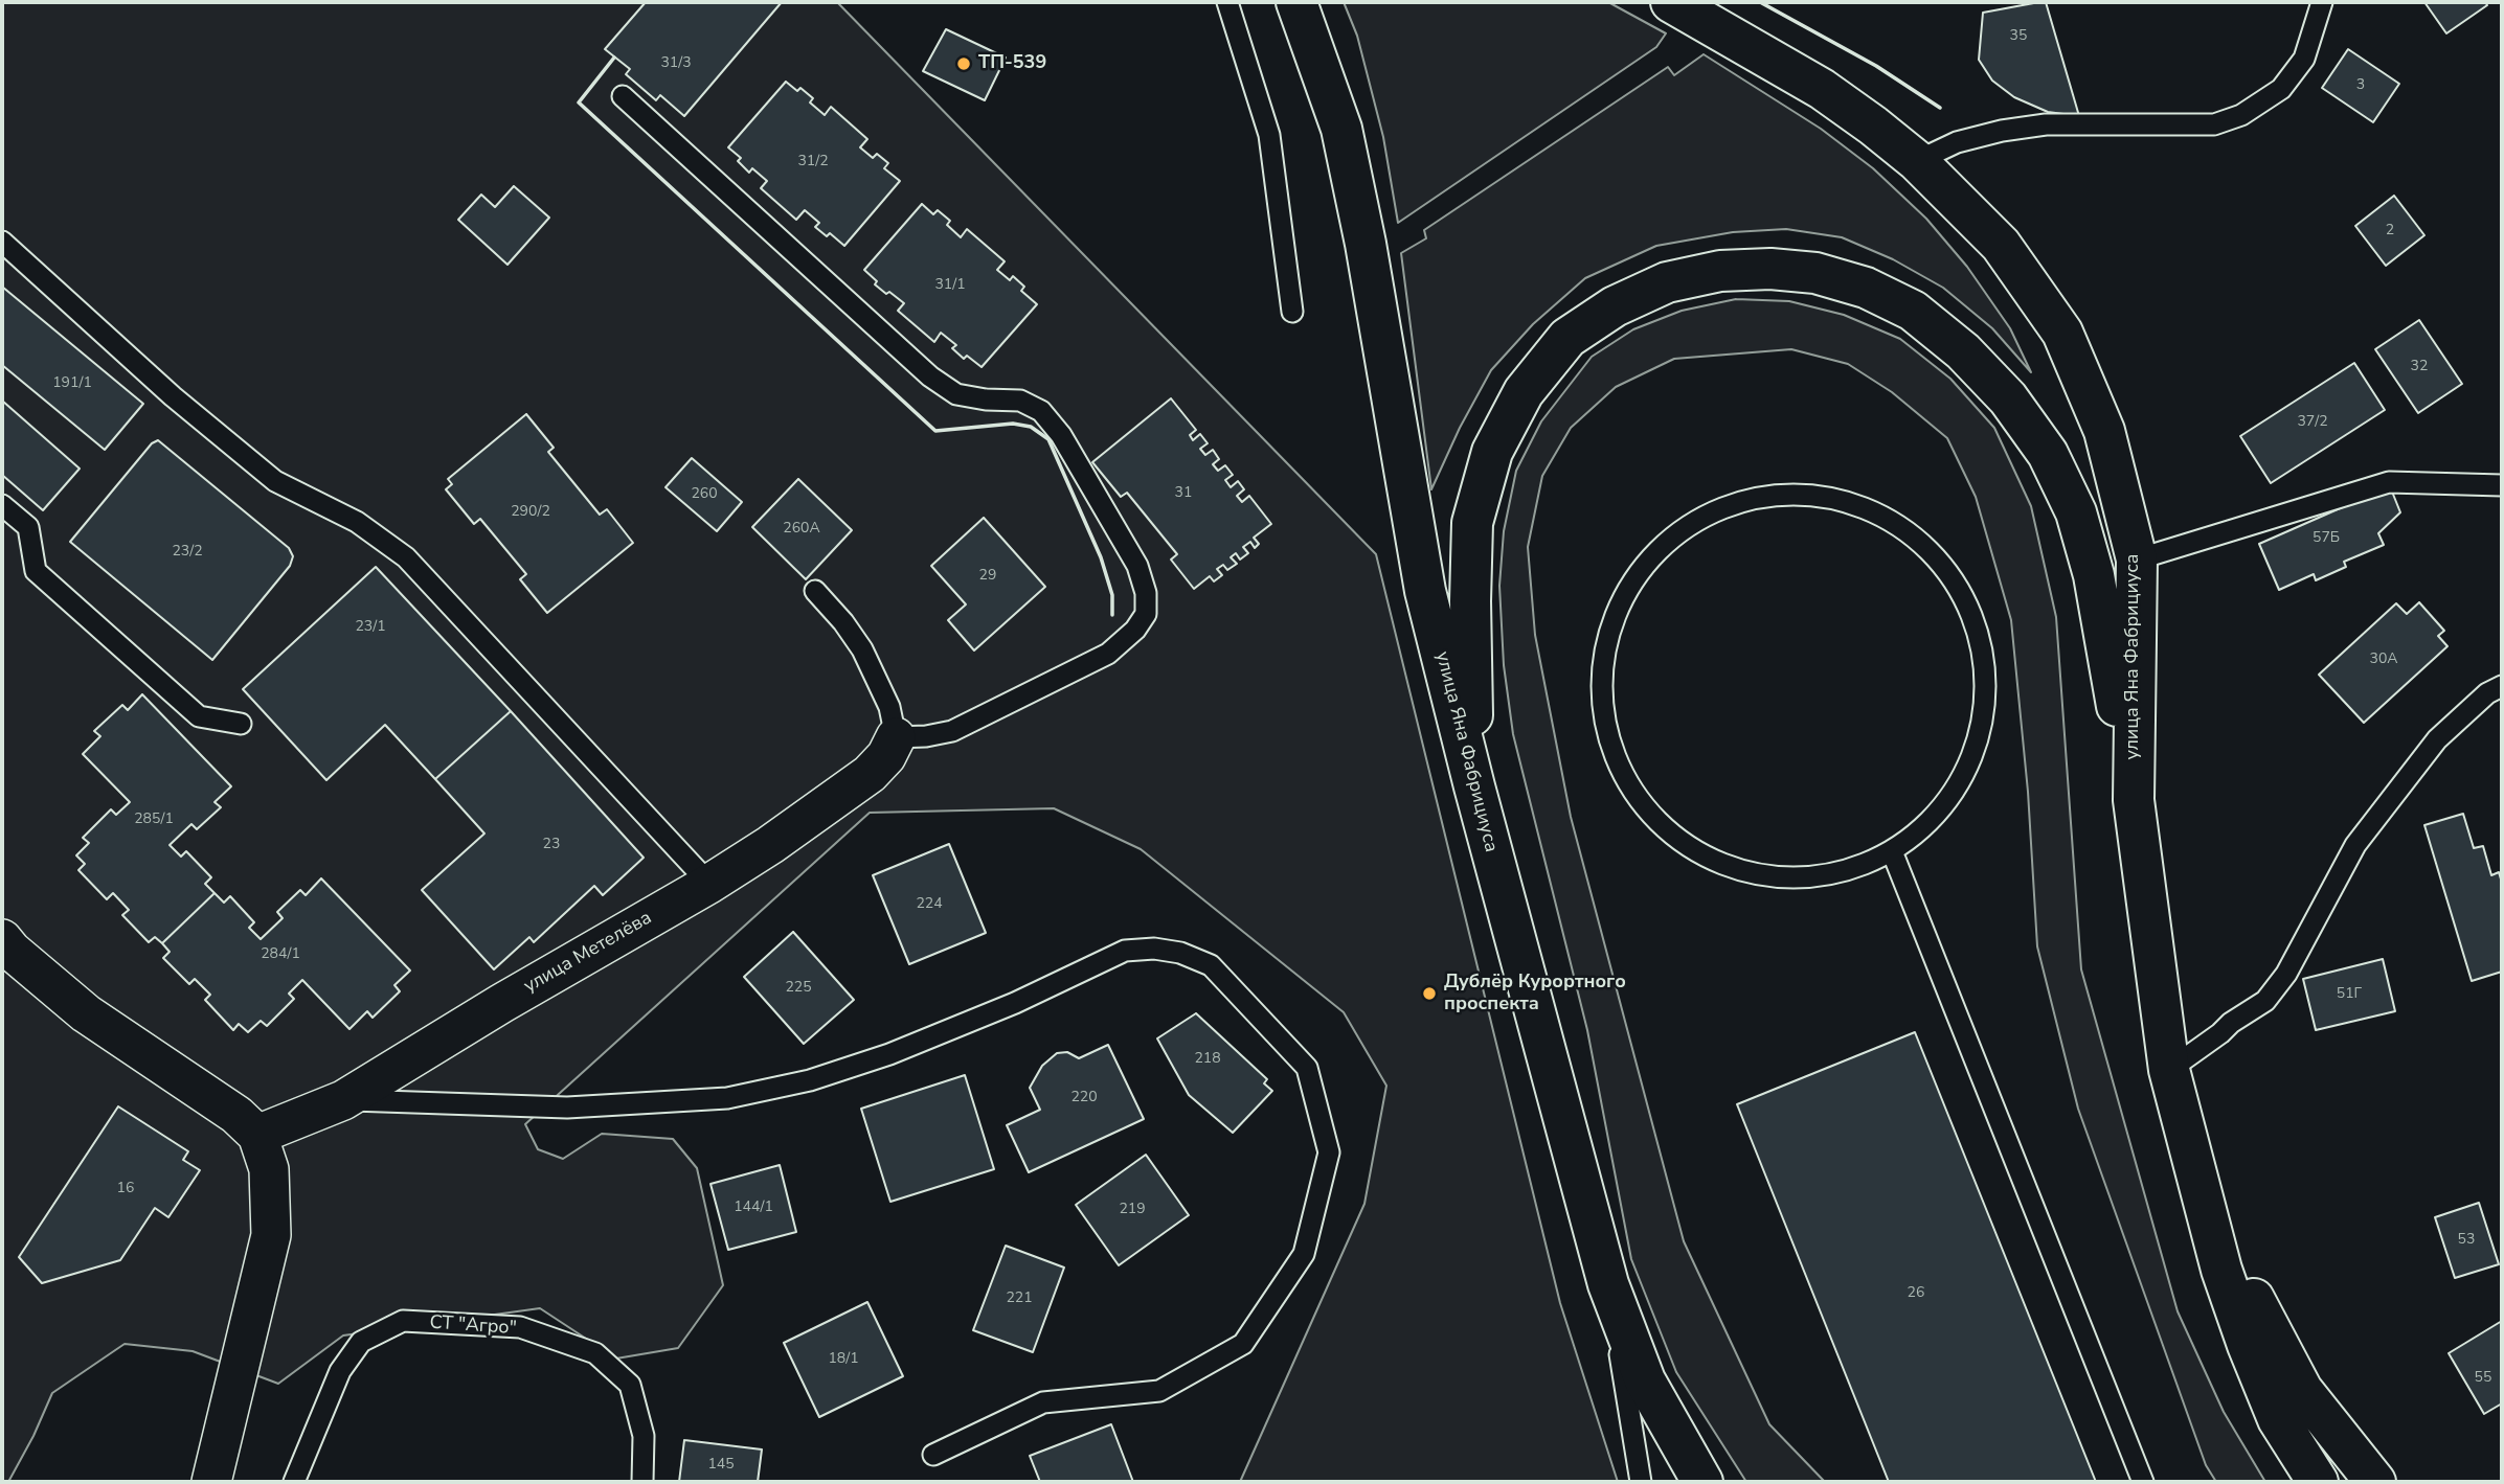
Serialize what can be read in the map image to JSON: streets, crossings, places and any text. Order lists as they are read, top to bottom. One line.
{"streets":{"main road":["улица Яна Фабрициуса"],"street":["улица Метелёва"],"lane":["СТ \"Агро\""]},"places":["ТП-539","Дублёр Курортного проспекта"],"house_numbers":["35","31/3","3","31/2","2","31/1","32","191/1","37/2","31","260","290/2","260А","57Б","23/2","29","23/1","30А","285/1","23","224","284/1","225","51Г","218","220","16","144/1","219","53","26","221","18/1","55","145"]}
